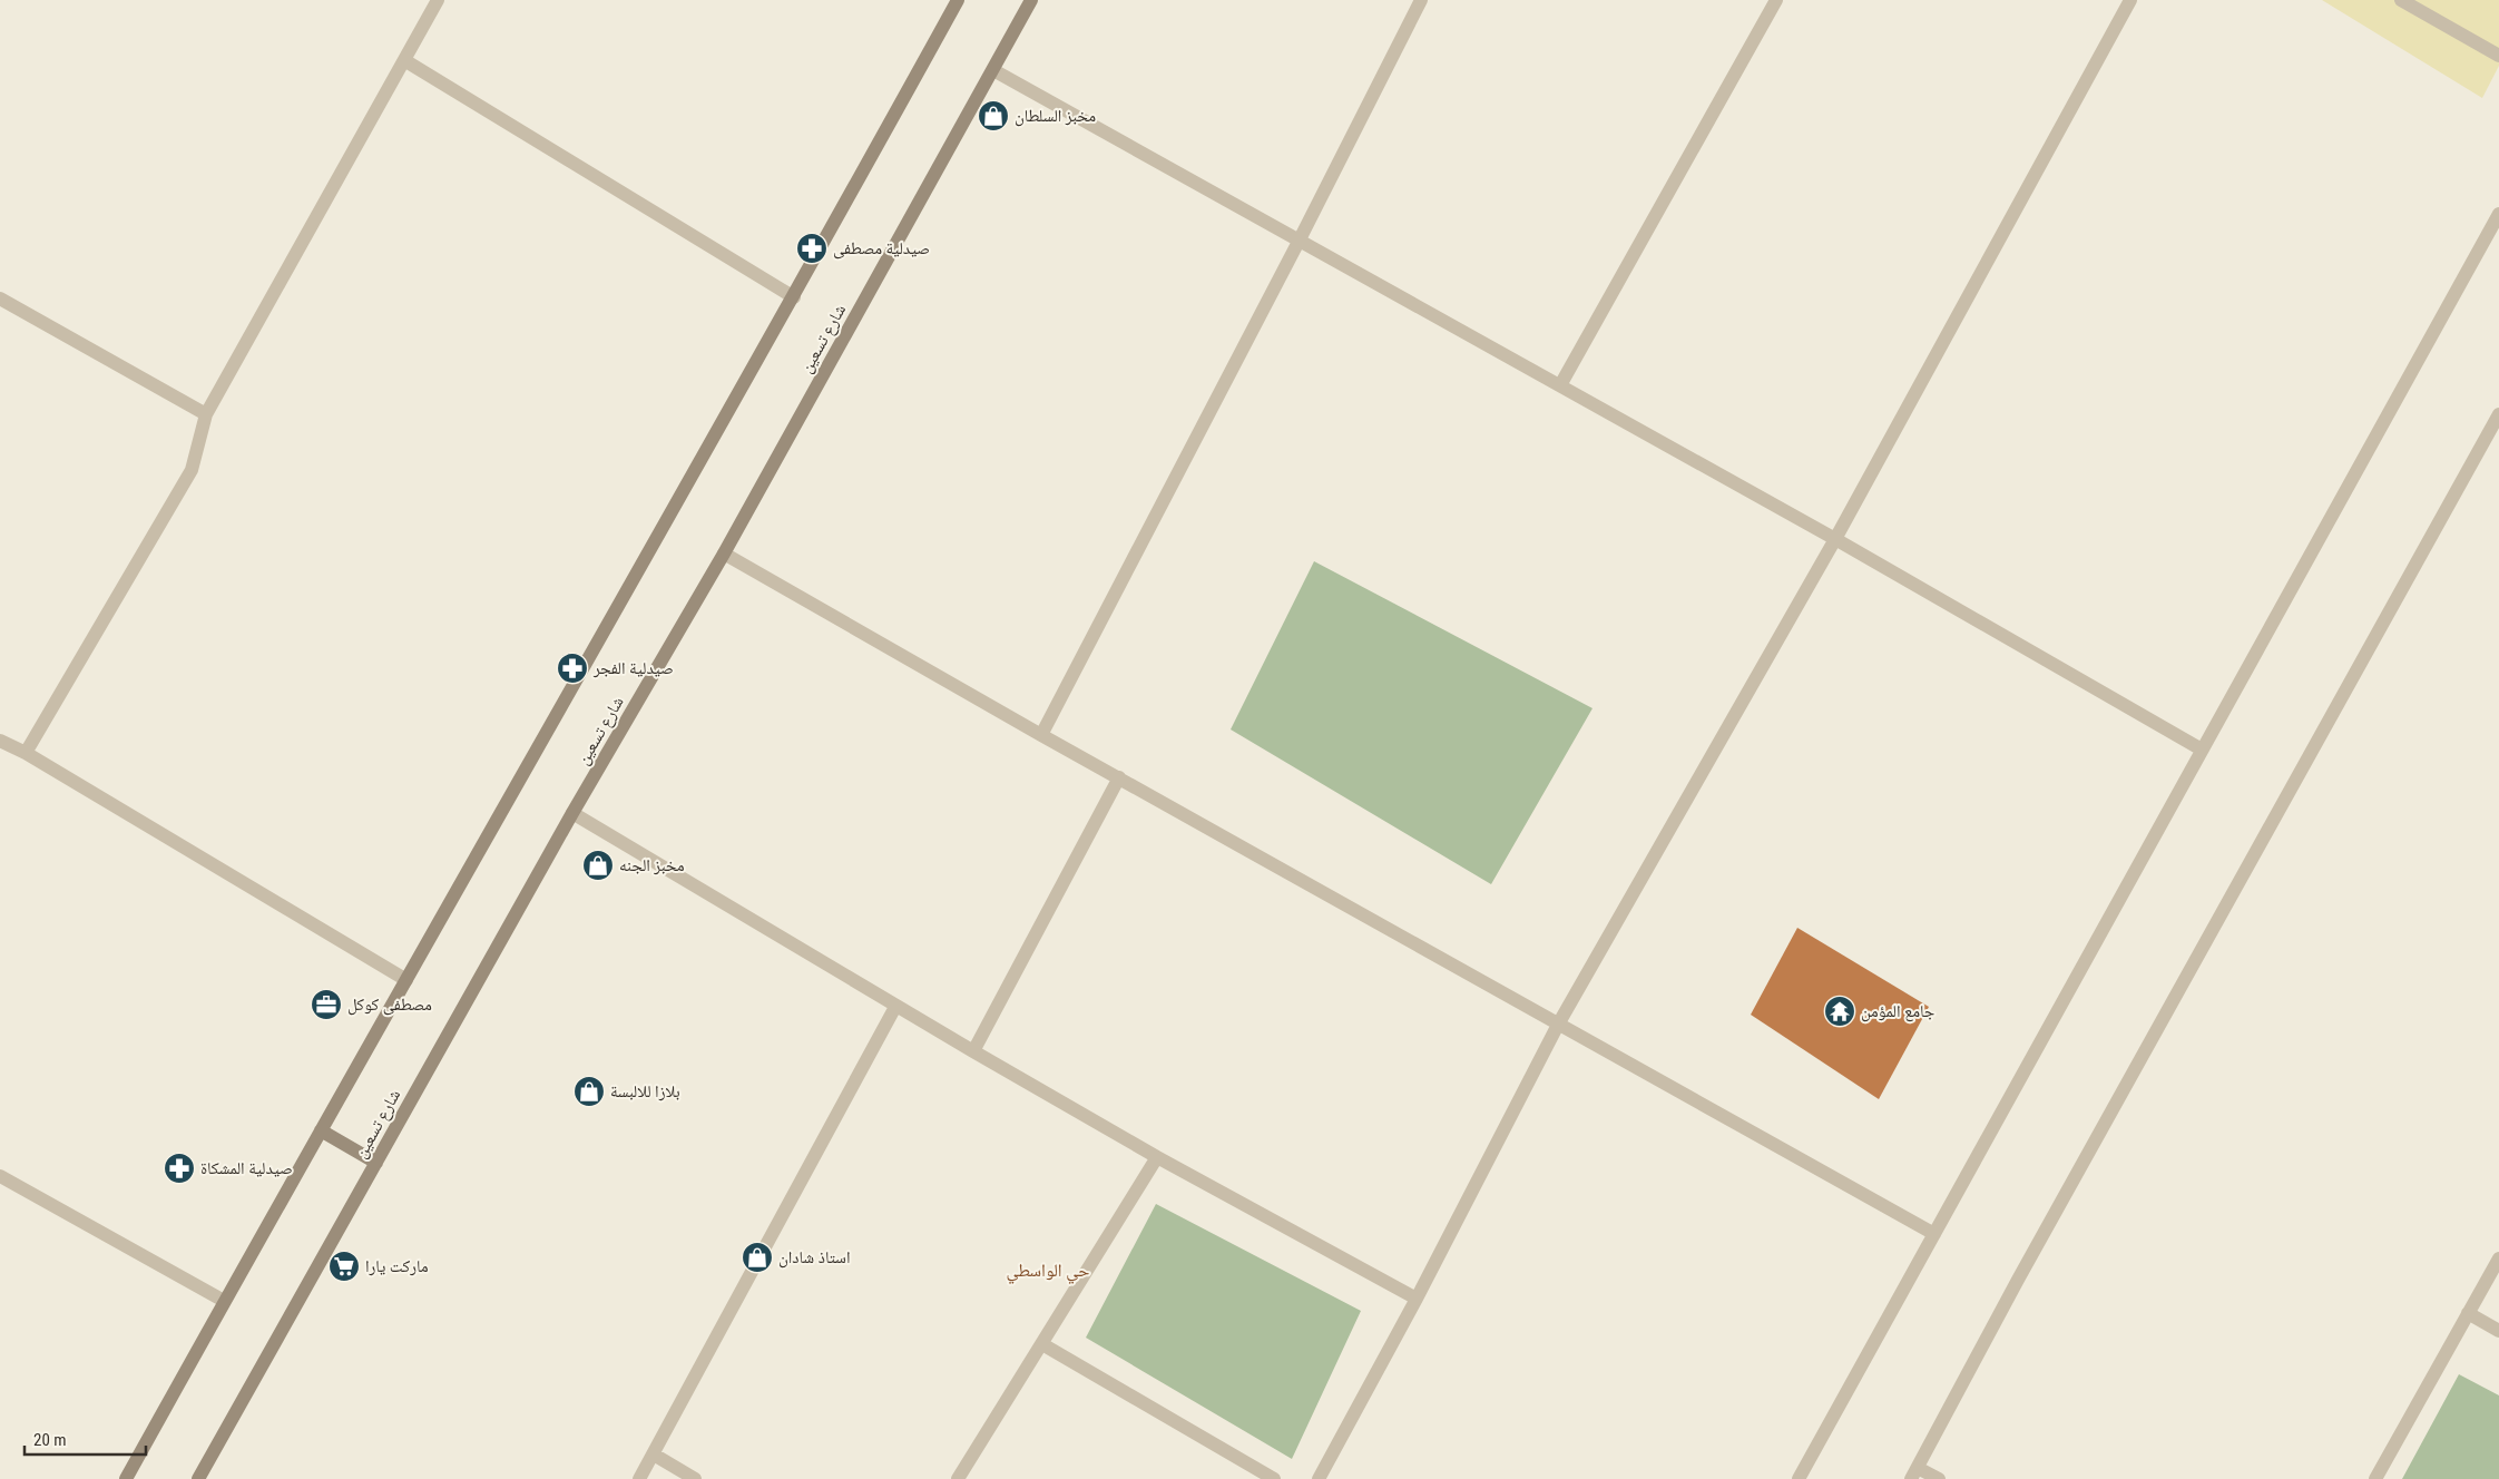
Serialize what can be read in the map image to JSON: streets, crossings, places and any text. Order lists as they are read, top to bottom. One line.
{"streets":{"main road":["شارع تسعين"]},"districts":["حي الواسطي"],"places":{"shop":["مخبز السلطان","مخبز الجنه","بلازا للالبسة","استاذ شادان"],"pharmacy":["صيدلية مصطفى","صيدلية الفجر","صيدلية المشكاة"],"office":["مصطفى كوكل"],"temple":["جامع المؤمن"],"supermarket":["ماركت يارا"]},"scale_bar":"20 m"}
